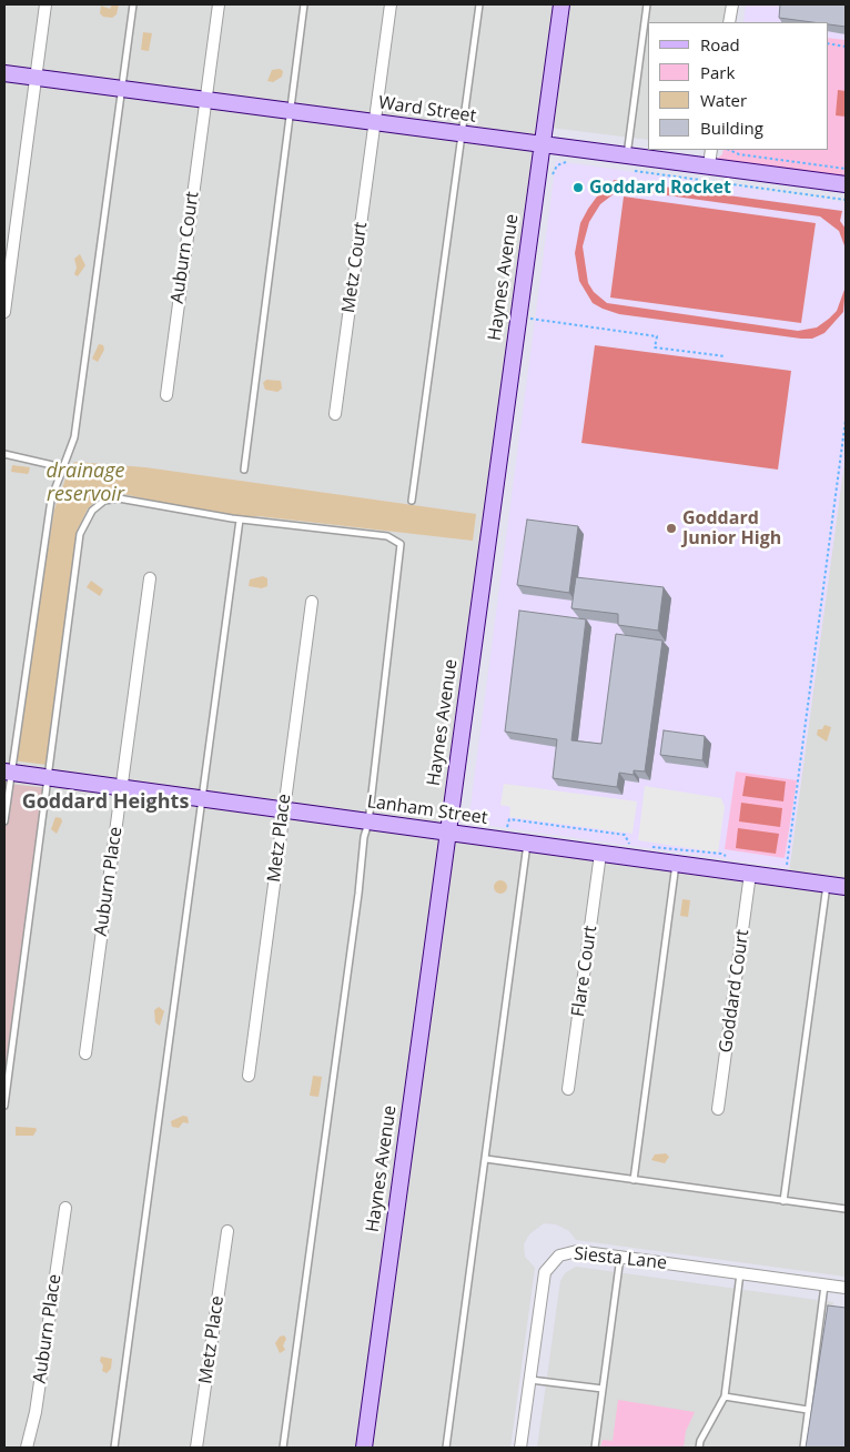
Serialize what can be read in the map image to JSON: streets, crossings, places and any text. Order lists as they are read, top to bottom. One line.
{"streets":{"street":["Ward Street","Auburn Court","Metz Court","Haynes Avenue","Lanham Street","Metz Place","Auburn Place","Flare Court","Goddard Court","Siesta Lane"]},"crossings":[["Ward Street","Auburn Court"],["Ward Street","Metz Court"],["Ward Street","Haynes Avenue"],["Haynes Avenue","Lanham Street"],["Lanham Street","Metz Place"],["Lanham Street","Auburn Place"],["Lanham Street","Flare Court"],["Lanham Street","Goddard Court"]],"districts":["Goddard Heights"],"water":["drainage reservoir"],"places":["Goddard Rocket","Goddard Junior High"],"legend":["Road","Park","Water","Building"]}
